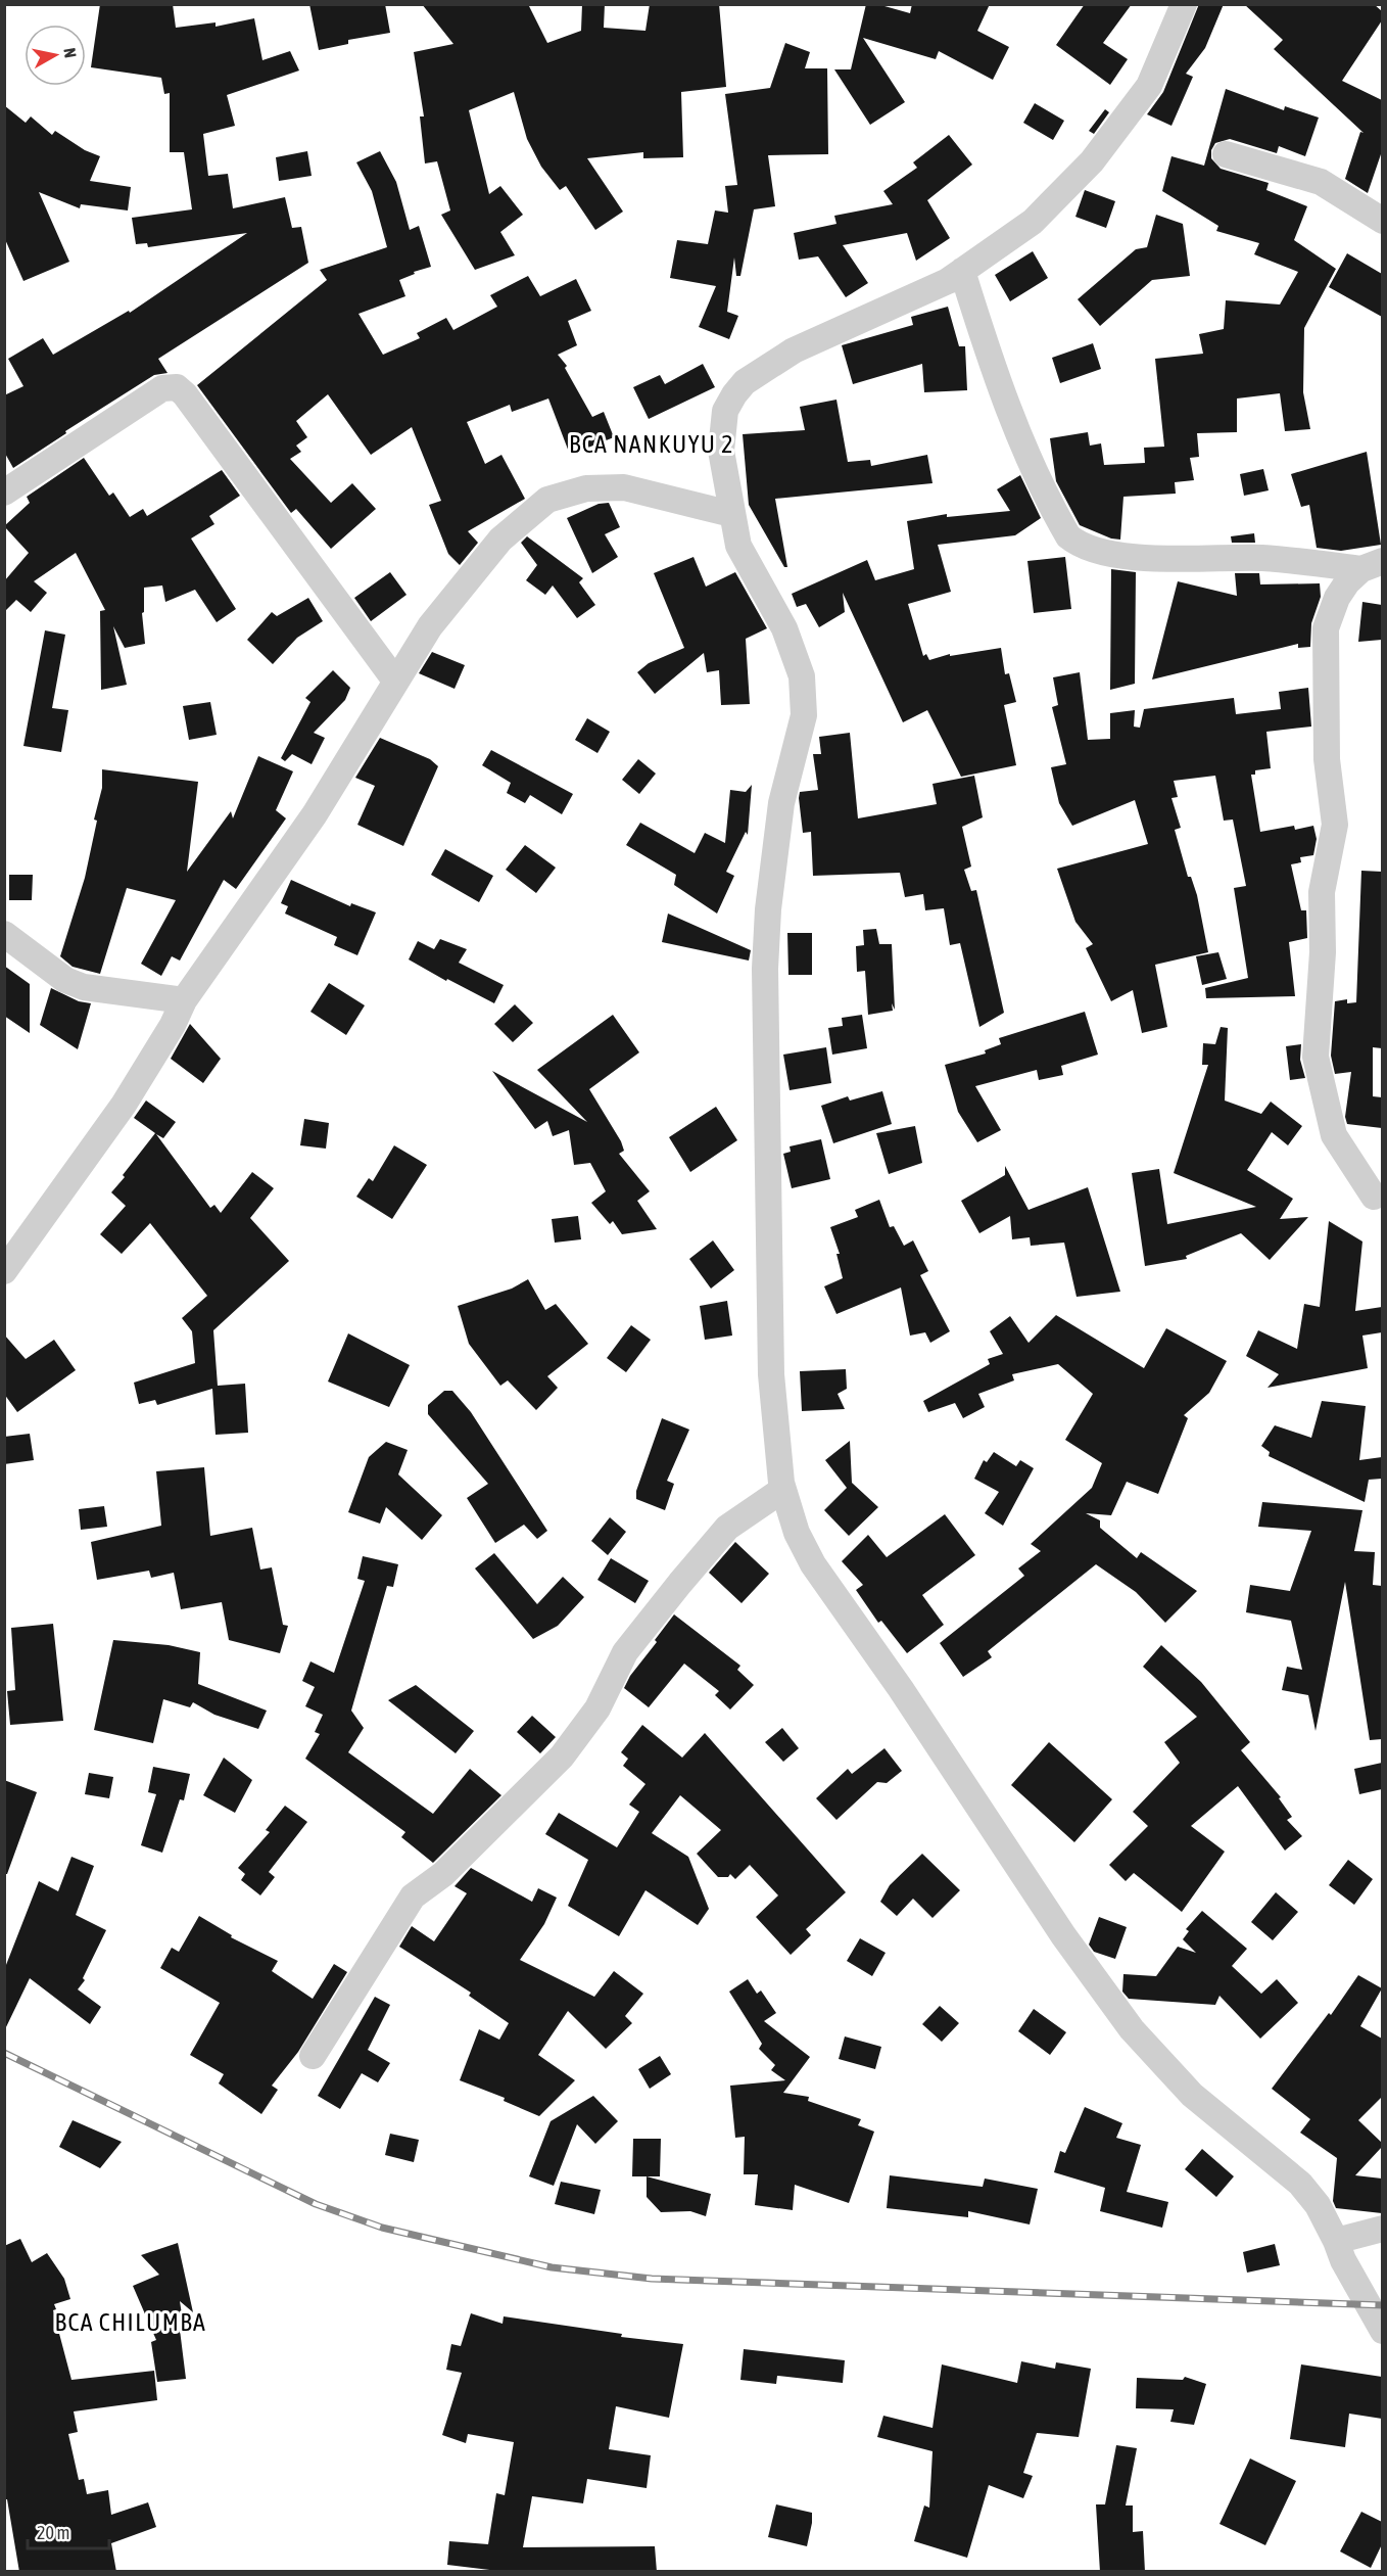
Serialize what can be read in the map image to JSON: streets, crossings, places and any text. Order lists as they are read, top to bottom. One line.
{"districts":["BCA NANKUYU 2","BCA CHILUMBA"],"scale_bar":"20 m","north":"right"}
